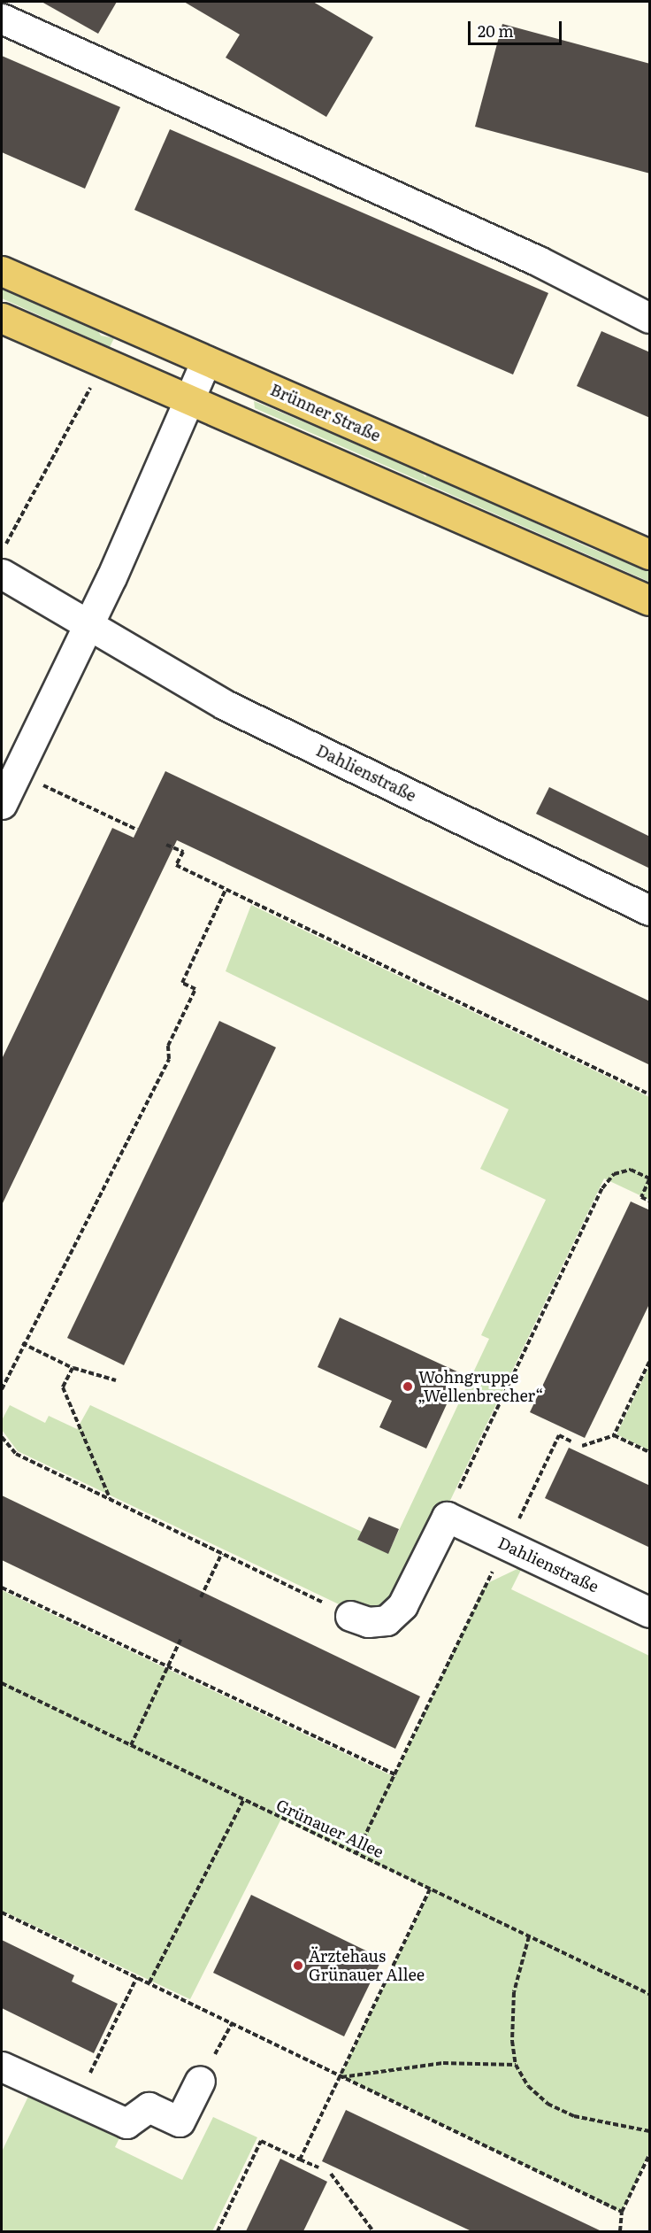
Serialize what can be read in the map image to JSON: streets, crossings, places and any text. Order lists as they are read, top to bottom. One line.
{"streets":{"main road":["Brünner Straße"],"street":["Dahlienstraße"],"path":["Grünauer Allee"]},"places":["Wohngruppe „Wellenbrecher“","Ärztehaus Grünauer Allee"],"scale_bar":"20 m"}
